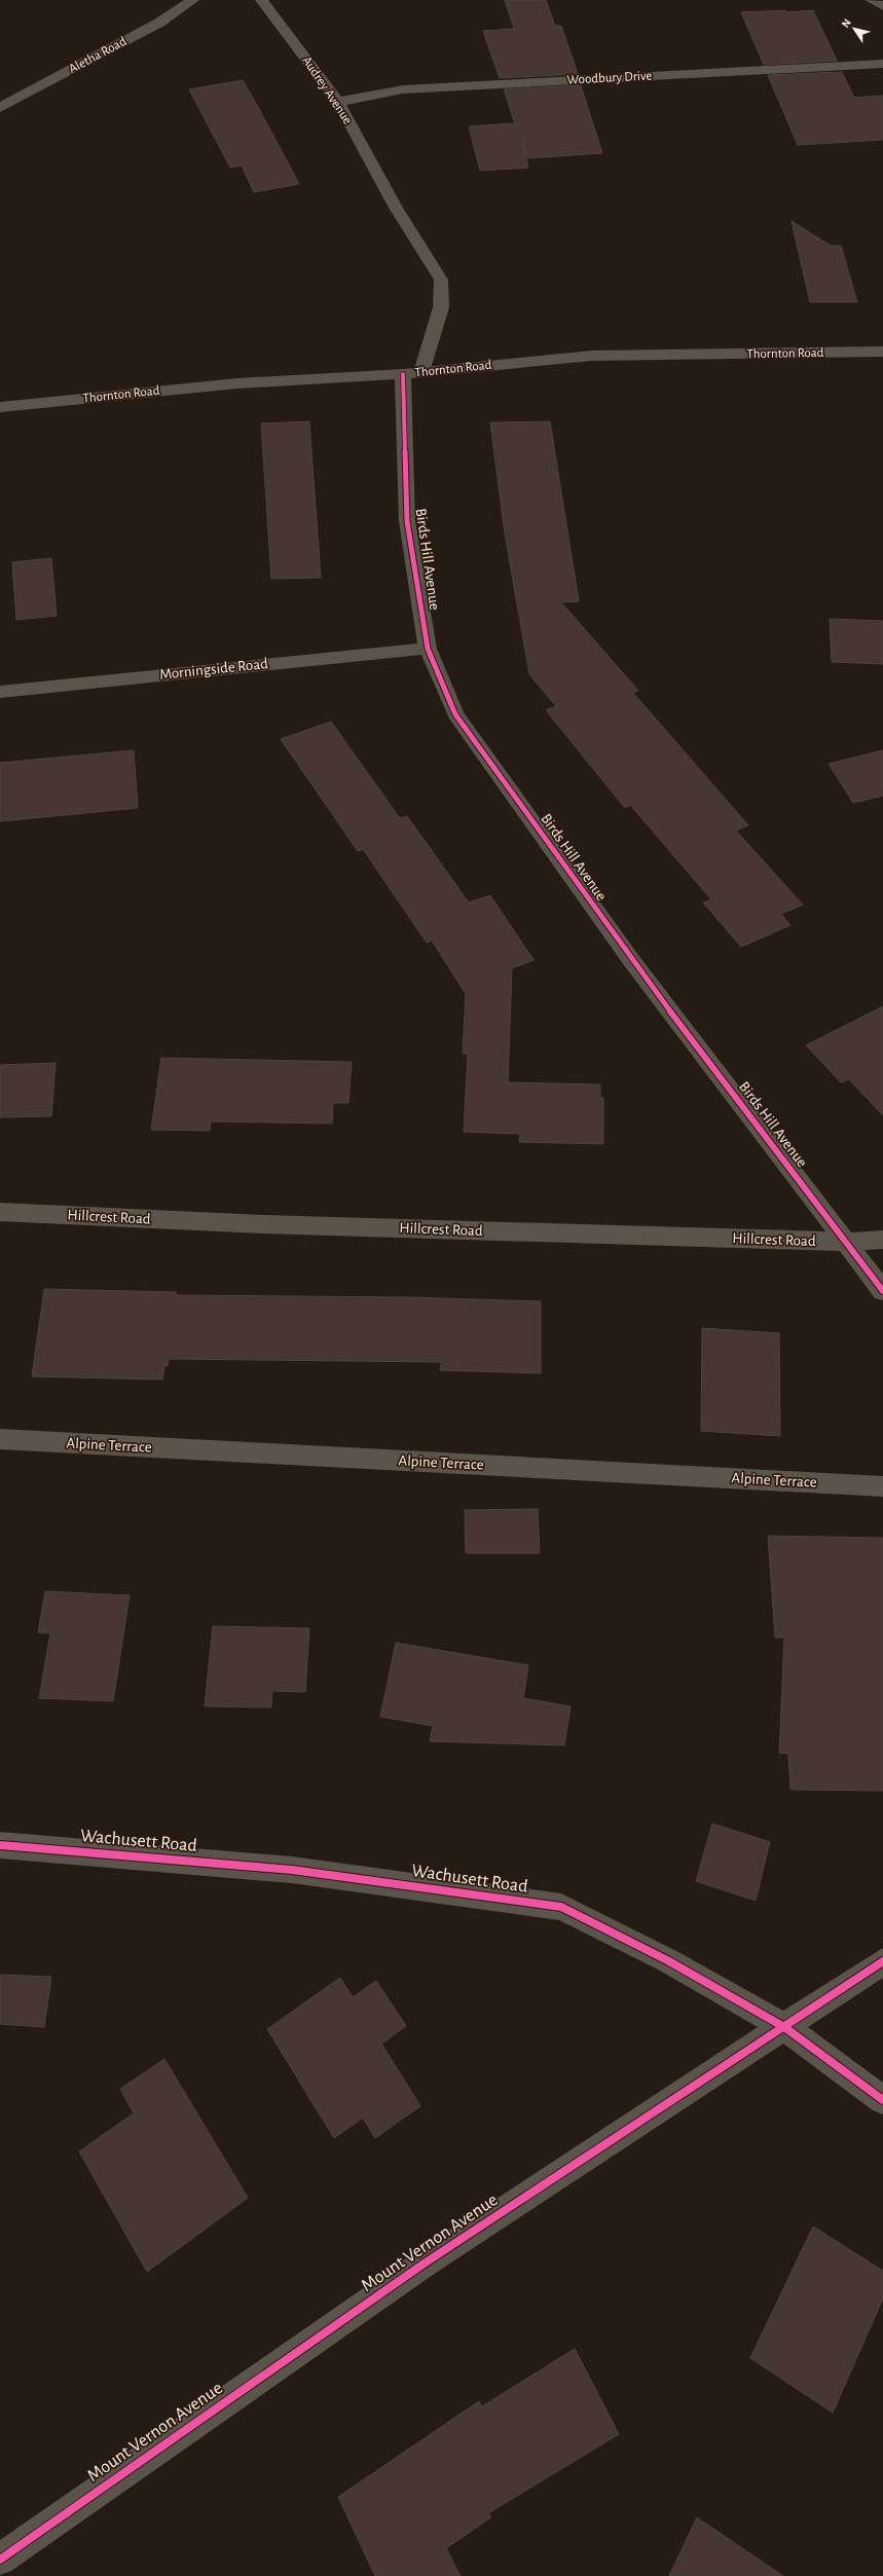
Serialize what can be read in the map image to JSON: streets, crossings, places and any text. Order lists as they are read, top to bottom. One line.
{"streets":{"street":["Aletha Road","Woodbury Drive","Audrey Avenue","Thornton Road","Birds Hill Avenue","Morningside Road","Hillcrest Road","Alpine Terrace","Wachusett Road","Mount Vernon Avenue"]},"crossings":[["Woodbury Drive","Audrey Avenue"],["Audrey Avenue","Thornton Road"],["Audrey Avenue","Birds Hill Avenue"],["Thornton Road","Birds Hill Avenue"],["Birds Hill Avenue","Morningside Road"],["Birds Hill Avenue","Hillcrest Road"],["Wachusett Road","Mount Vernon Avenue"]],"north":"top left"}
